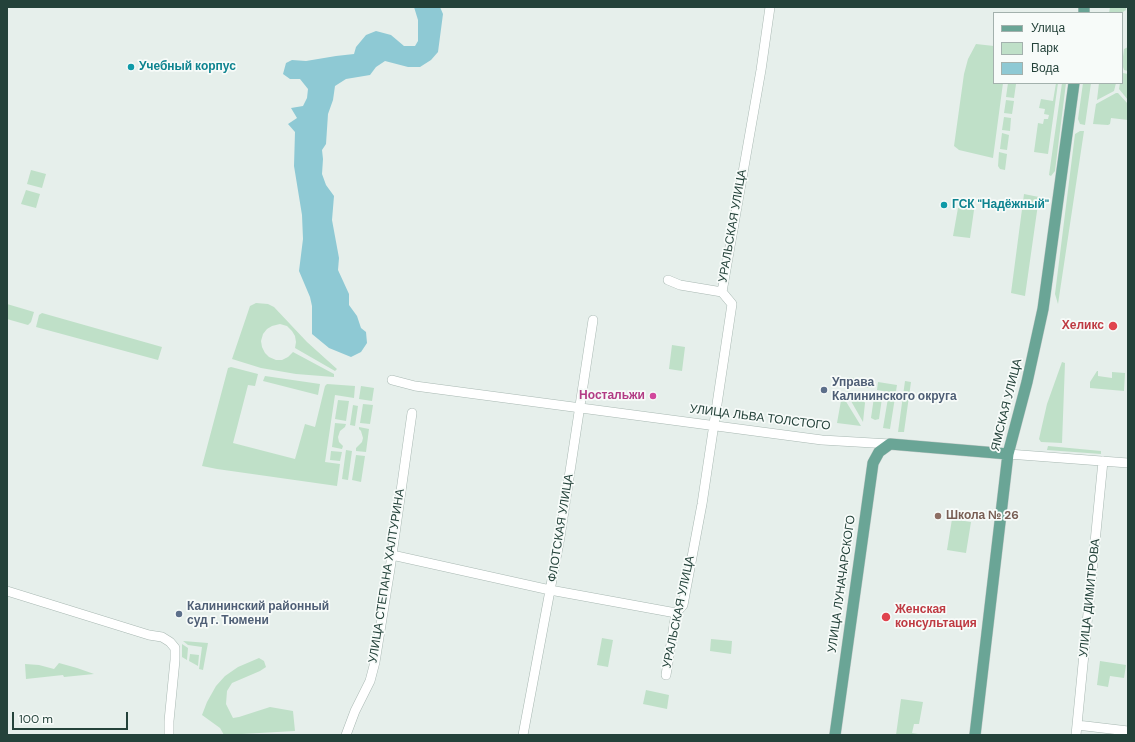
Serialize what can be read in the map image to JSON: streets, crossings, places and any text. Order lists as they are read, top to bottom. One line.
{"streets":{"main road":["ЯМСКАЯ УЛИЦА","УЛИЦА ЛЬВА ТОЛСТОГО","УЛИЦА ЛУНАЧАРСКОГО"],"street":["УРАЛЬСКАЯ УЛИЦА","ФЛОТСКАЯ УЛИЦА","УЛИЦА СТЕПАНА ХАЛТУРИНА","УЛИЦА ДИМИТРОВА"]},"crossings":[["УРАЛЬСКАЯ УЛИЦА","УЛИЦА ЛЬВА ТОЛСТОГО"],["ЯМСКАЯ УЛИЦА","УЛИЦА ЛЬВА ТОЛСТОГО"],["УЛИЦА ЛЬВА ТОЛСТОГО","ФЛОТСКАЯ УЛИЦА"],["УЛИЦА ЛЬВА ТОЛСТОГО","УЛИЦА ЛУНАЧАРСКОГО"],["УЛИЦА ЛЬВА ТОЛСТОГО","УЛИЦА ДИМИТРОВА"]],"places":["Учебный корпус","ГСК \"Надёжный\"","Хеликс","Управа Калининского округа","Ностальжи","Школа № 26","Калининский районный суд г. Тюмени","Женская консультация"],"legend":["Улица","Парк","Вода"],"scale_bar":"100 m"}
